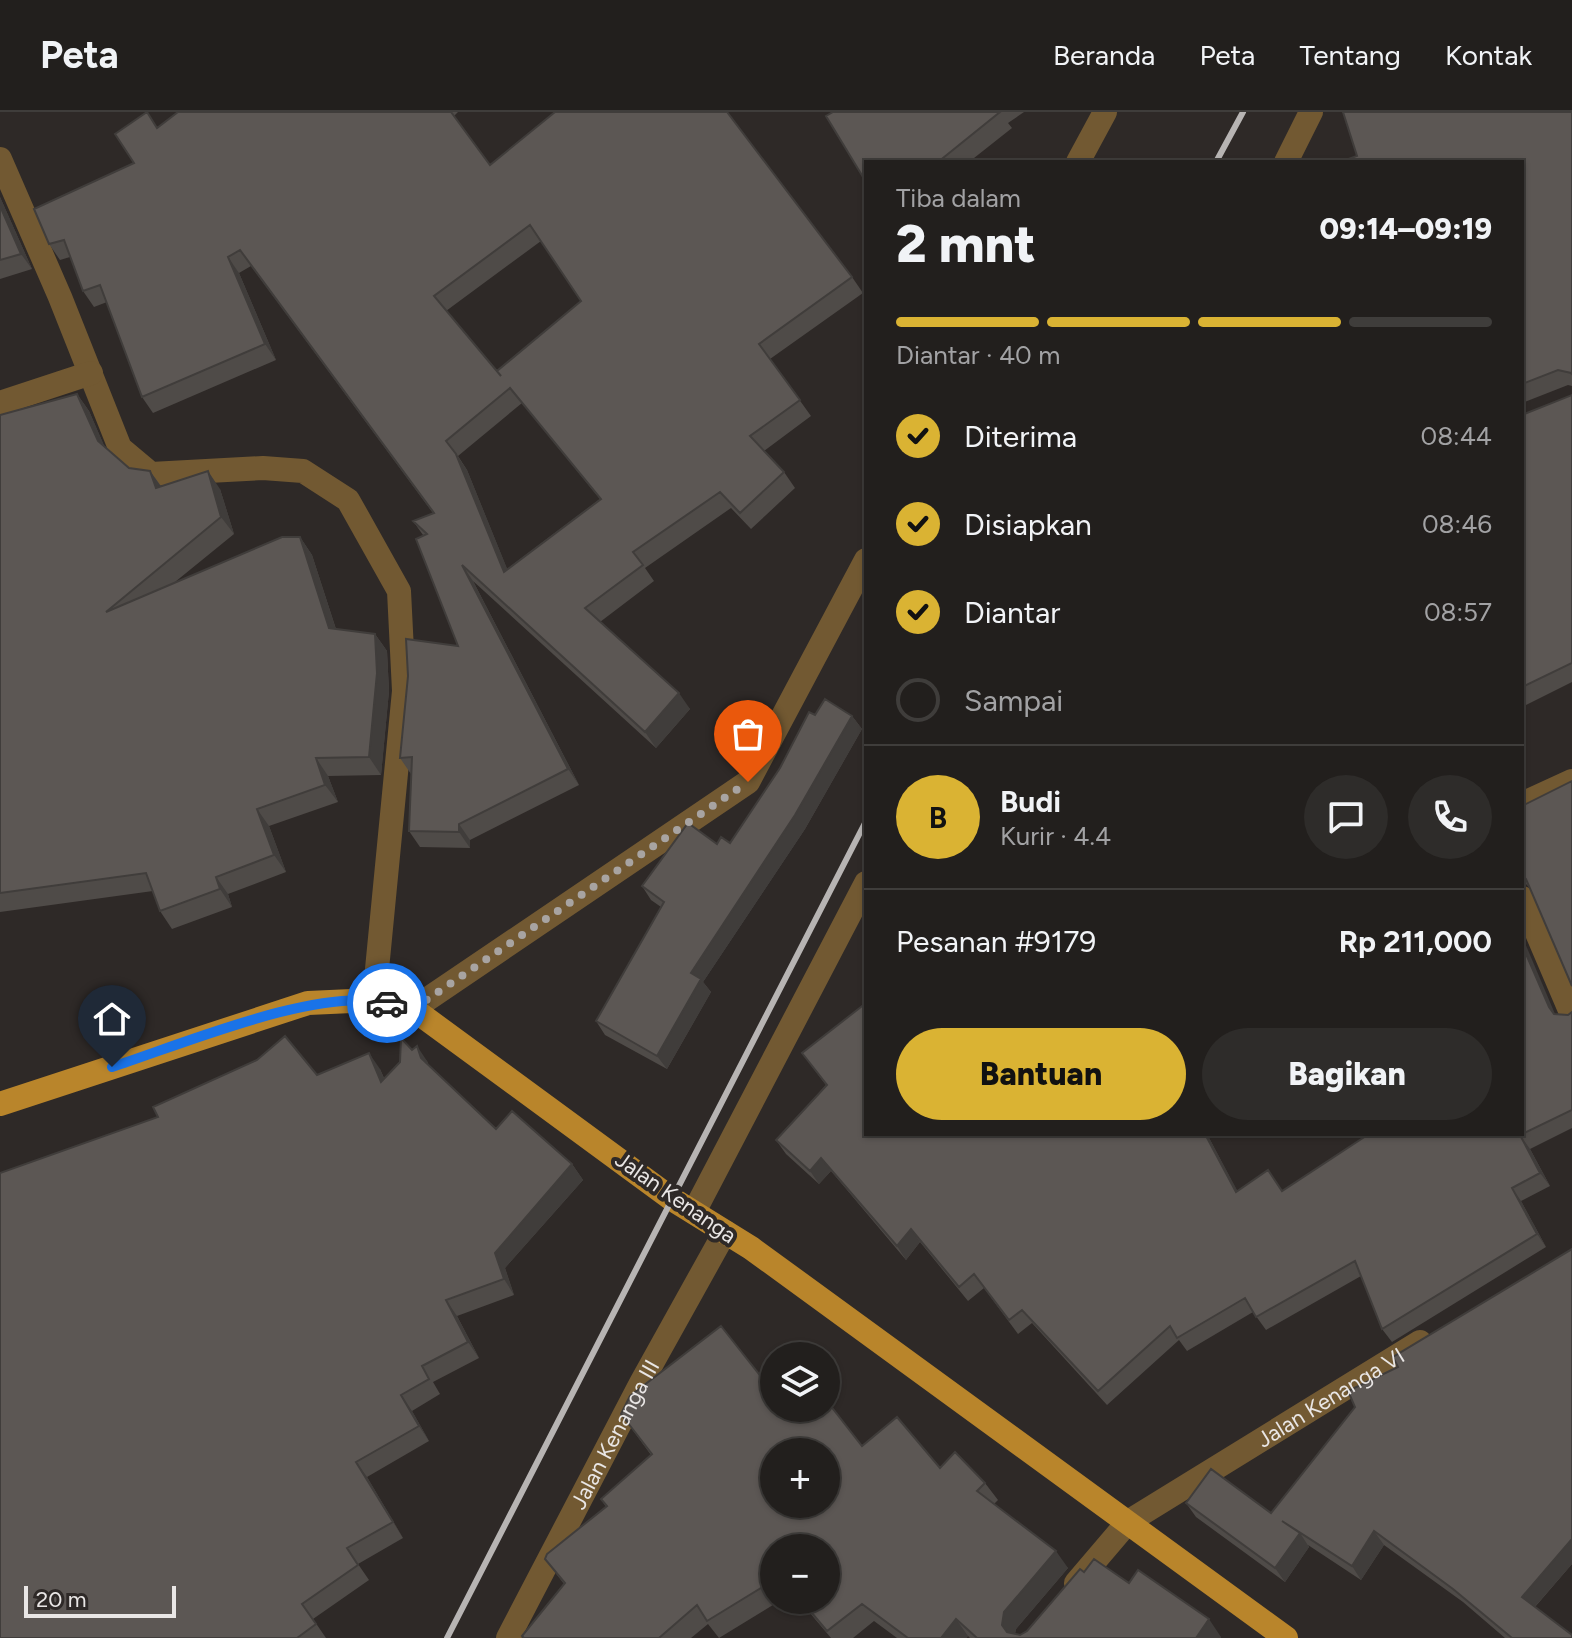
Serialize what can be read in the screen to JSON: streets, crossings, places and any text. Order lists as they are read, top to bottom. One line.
{"streets":{"main road":["Jalan Kenanga"],"street":["Jalan Kenanga VI","Jalan Kenanga III"]},"crossings":[["Jalan Kenanga","Jalan Kenanga VI"],["Jalan Kenanga","Jalan Kenanga III"]],"scale_bar":"20 m","page":{"header":"Peta","nav":["Beranda","Peta","Tentang","Kontak"],"heading":["2 mnt","Tiba dalam","09:14–09:19"],"panel":["Budi","Kurir · 4.4","Pesanan #9179","Rp 211,000"],"bar":"Diantar · 40 m","list":[["Diterima","08:44"],["Disiapkan","08:46"],["Diantar","08:57"],"Sampai"],"round":"B","buttons":["Bantuan","Bagikan"],"map_buttons":["+","−"],"scale":"20 m"}}
